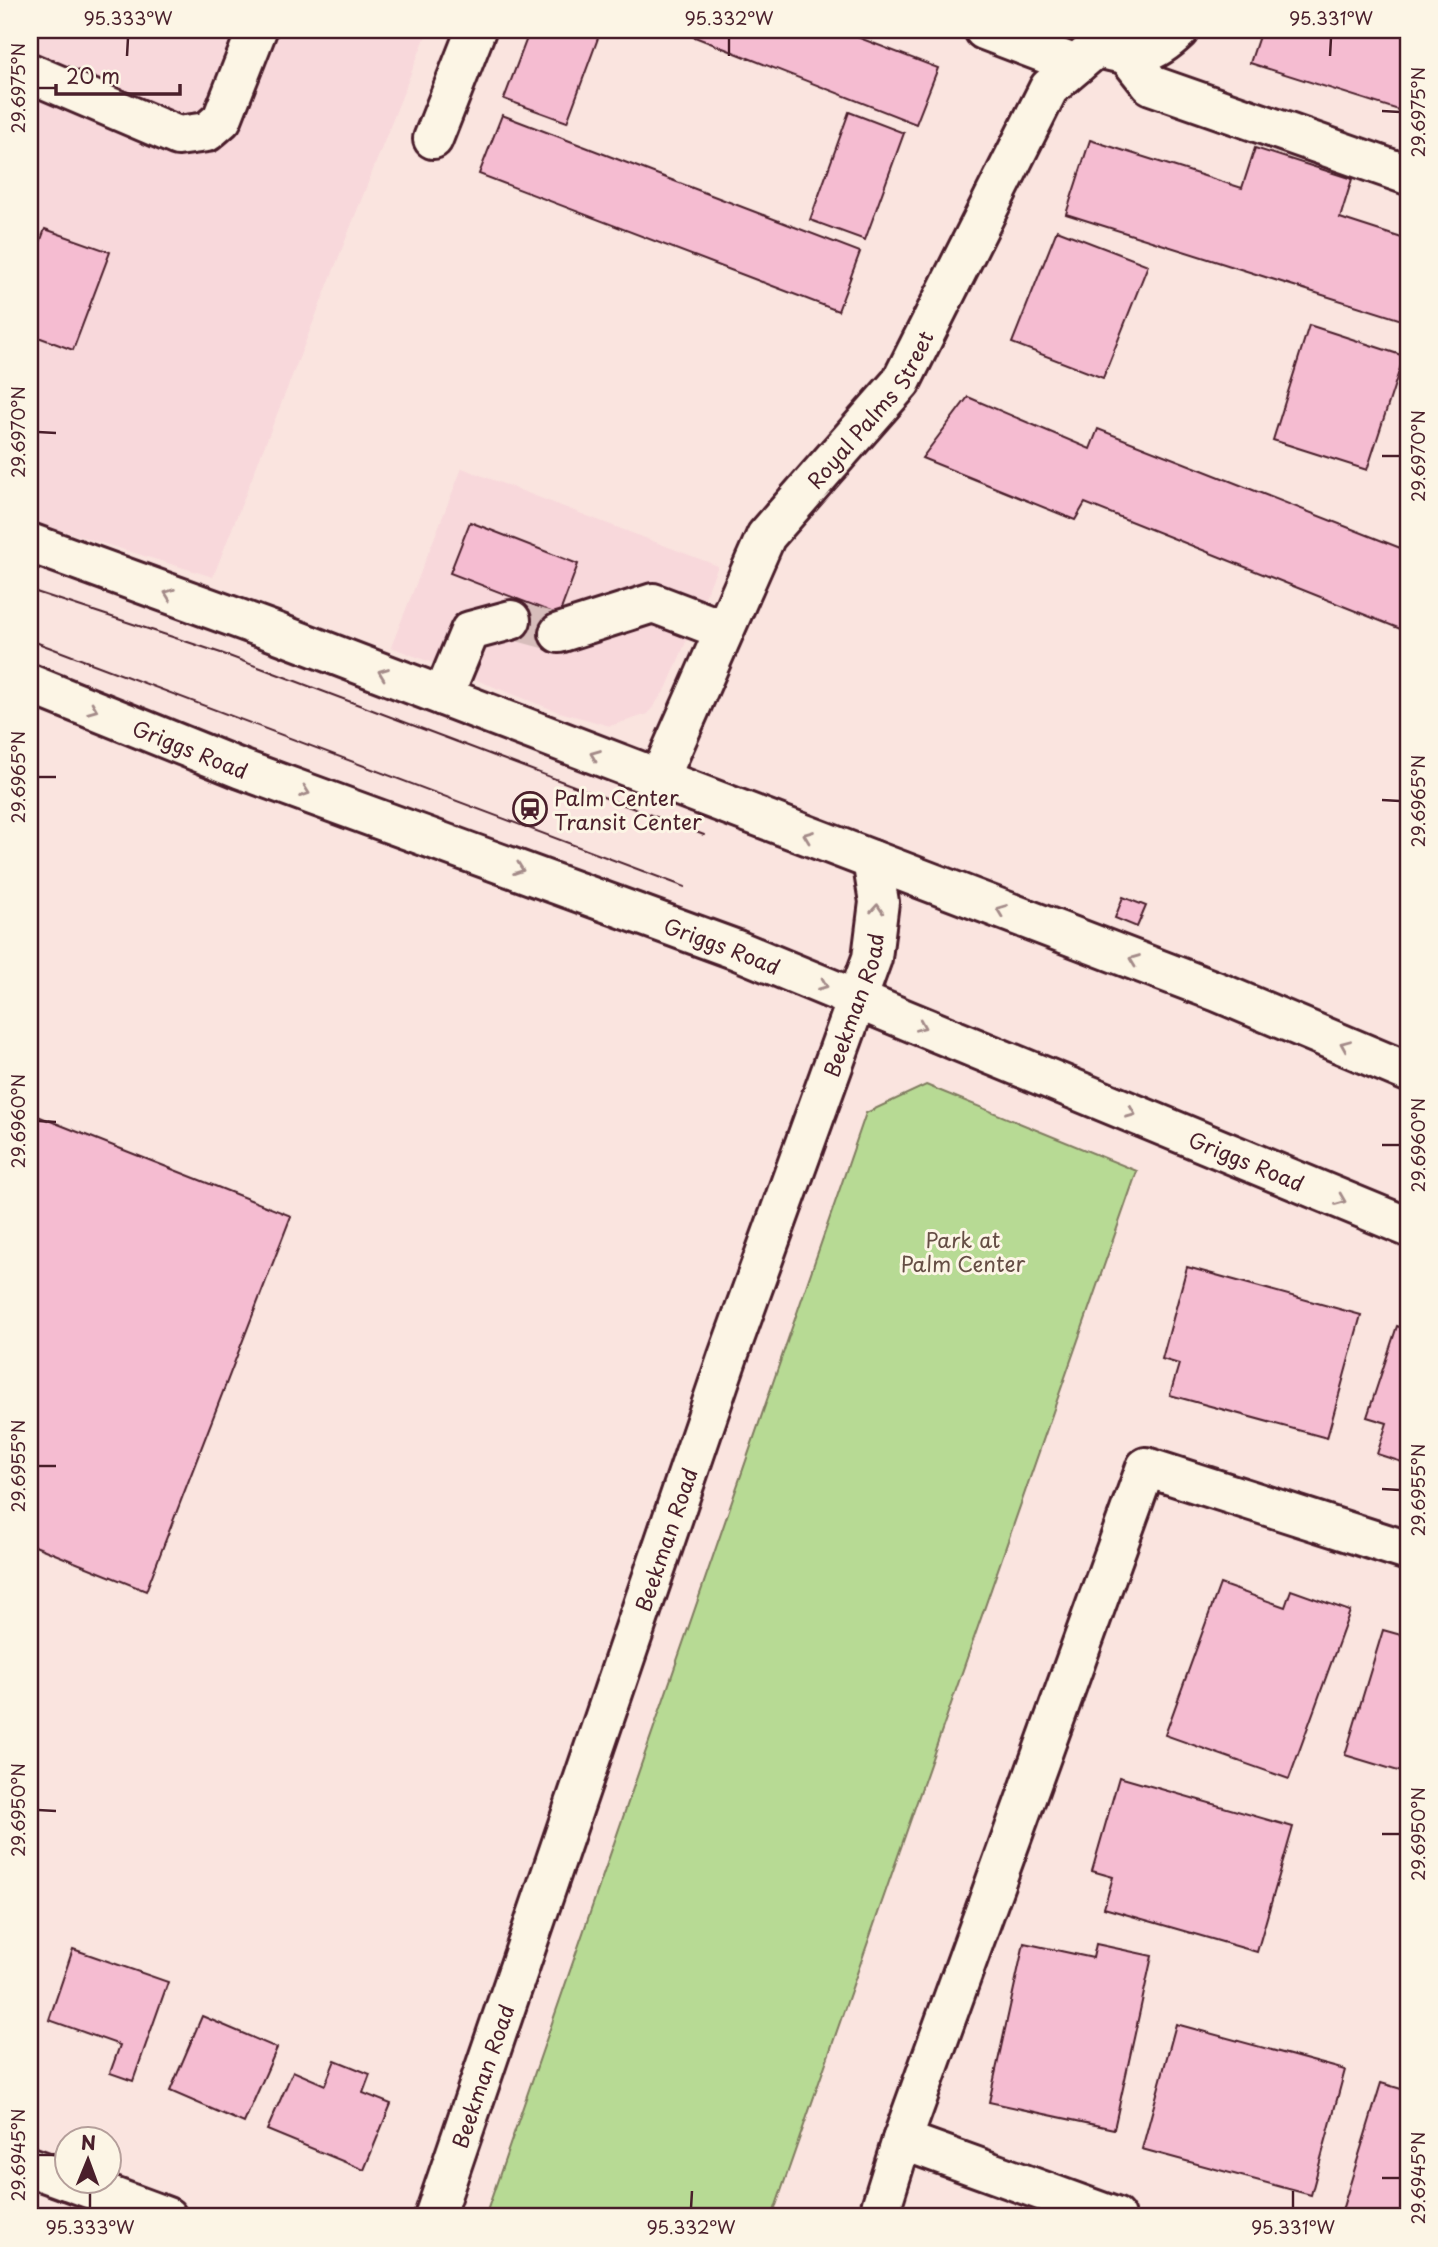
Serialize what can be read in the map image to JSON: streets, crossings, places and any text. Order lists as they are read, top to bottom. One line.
{"streets":{"main road":["Royal Palms Street","Griggs Road","Beekman Road"]},"crossings":[["Griggs Road","Beekman Road"]],"parks":["Park at Palm Center"],"places":{"station":["Palm Center Transit Center"]},"scale_bar":"20 m","north":"top","coordinates":["95.333°W","95.332°W","95.331°W","29.6975°N","29.6970°N","29.6965°N","29.6960°N","29.6955°N","29.6950°N","29.6945°N"]}
